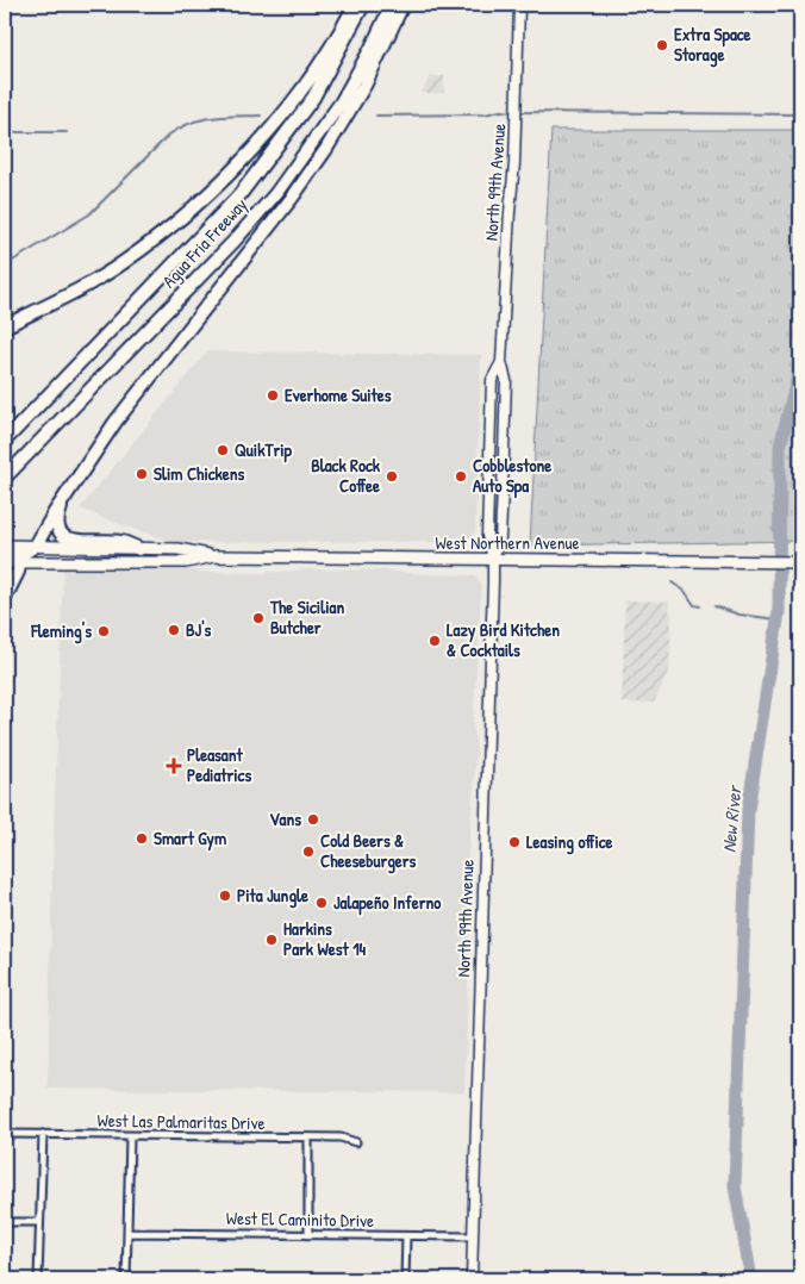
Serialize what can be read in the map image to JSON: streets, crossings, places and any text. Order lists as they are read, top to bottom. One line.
{"streets":{"highway":["Agua Fria Freeway"],"main road":["North 99th Avenue","West Northern Avenue"],"street":["West Las Palmaritas Drive","West El Caminito Drive"]},"crossings":[["North 99th Avenue","West Northern Avenue"],["North 99th Avenue","West El Caminito Drive"]],"water":["New River"],"places":{"other":["Extra Space Storage","Everhome Suites","QuikTrip","Slim Chickens","Black Rock Coffee","Cobblestone Auto Spa","The Sicilian Butcher","BJ's","Fleming's","Lazy Bird Kitchen & Cocktails","Vans","Smart Gym","Leasing office","Cold Beers & Cheeseburgers","Pita Jungle","Jalapeño Inferno","Harkins Park West 14"],"health":["Pleasant Pediatrics"]}}
